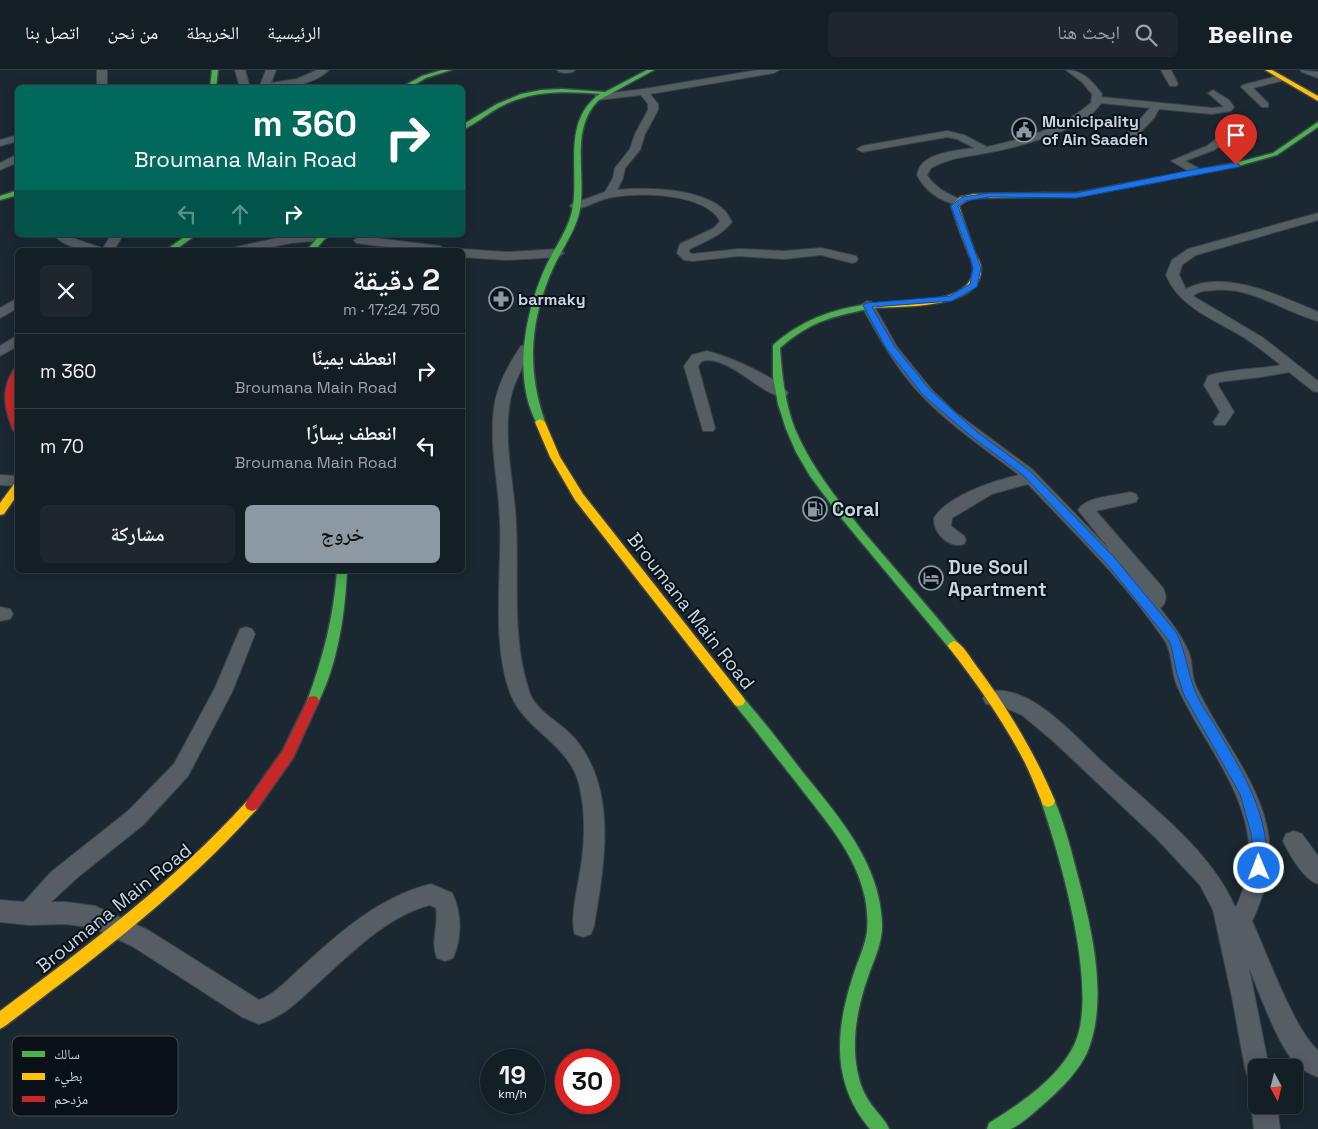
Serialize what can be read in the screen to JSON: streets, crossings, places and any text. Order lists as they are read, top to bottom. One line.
{"streets":{"main road":["Broumana Main Road"]},"places":{"public building":["Municipality of Ain Saadeh"],"pharmacy":["barmaky"],"fuel station":["Coral"],"hotel":["Due Soul Apartment"]},"legend":["سالك","بطيء","مزدحم"],"north":"bottom","page":{"header":"Beeline","search":"ابحث هنا","nav":["الرئيسية","الخريطة","من نحن","اتصل بنا"],"turn":["360 m","Broumana Main Road"],"heading":["2 دقيقة","750 m · 17:24"],"list":[{"name":"انعطف يمينًا","note":"Broumana Main Road","value":"360 m"},{"name":"انعطف يسارًا","note":"Broumana Main Road","value":"70 m"}],"buttons":["خروج","مشاركة"],"speed":"19 km/h","limit":"30"}}
